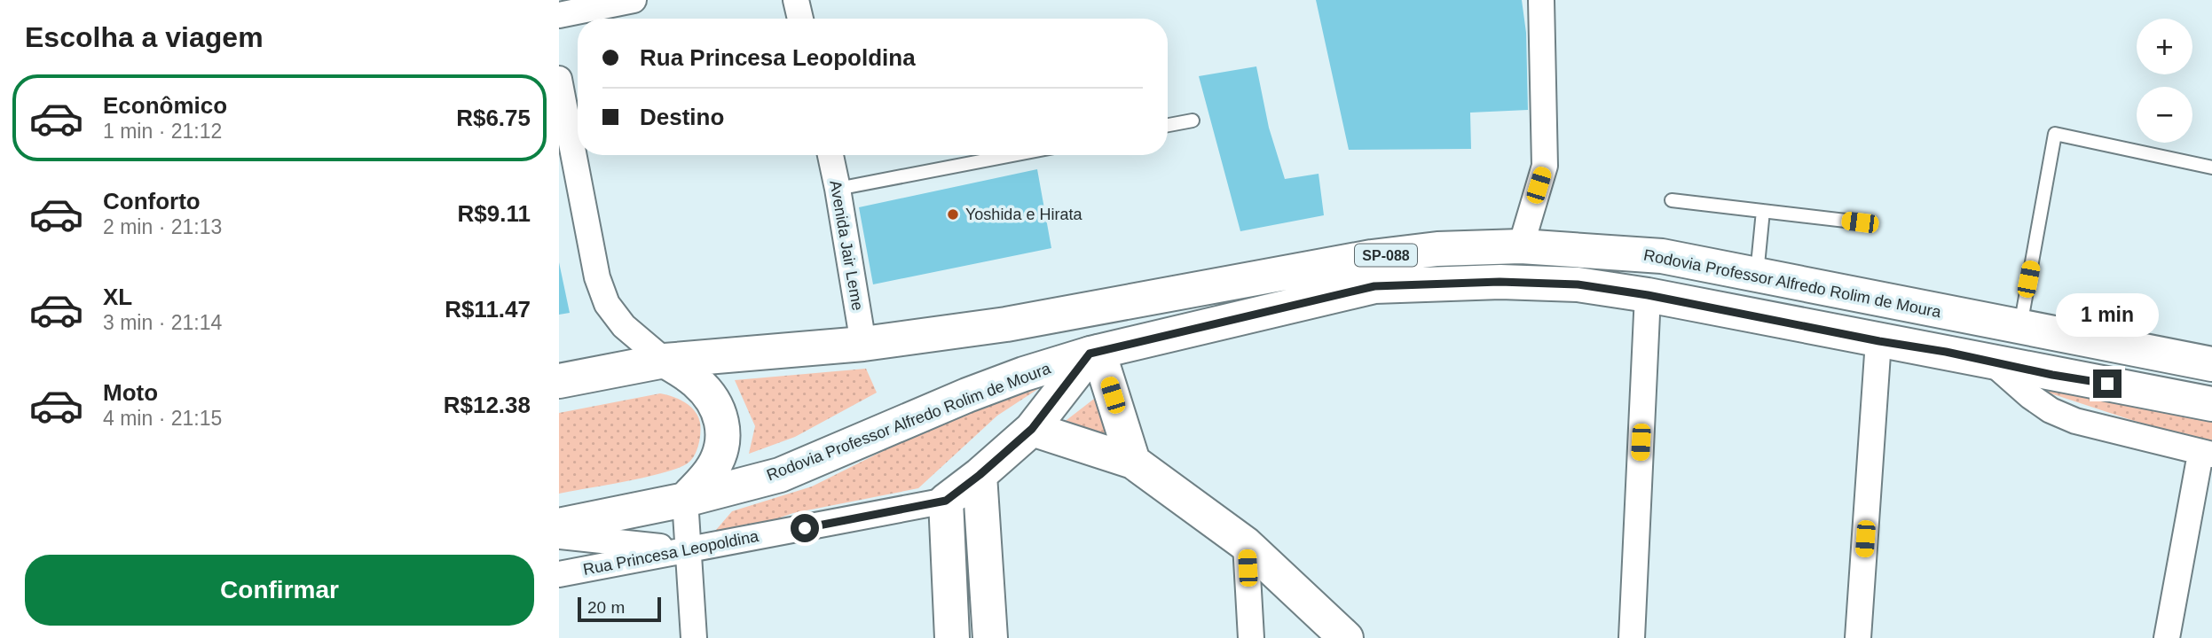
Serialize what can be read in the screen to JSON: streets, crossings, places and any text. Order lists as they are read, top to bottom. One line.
{"streets":{"main road":["SP-088","Rodovia Professor Alfredo Rolim de Moura","Rua Princesa Leopoldina"],"street":["Avenida Jair Leme"]},"crossings":[["Avenida Jair Leme","Rodovia Professor Alfredo Rolim de Moura"],["Rodovia Professor Alfredo Rolim de Moura","Rua Princesa Leopoldina"]],"places":["Yoshida e Hirata"],"scale_bar":"20 m","page":{"heading":"Escolha a viagem","map_buttons":["+","−"],"banner":["Rua Princesa Leopoldina","Destino"],"list":[{"name":"Econômico","note":"1 min · 21:12","value":"R$6.75"},{"name":"Conforto","note":"2 min · 21:13","value":"R$9.11"},{"name":"XL","note":"3 min · 21:14","value":"R$11.47"},{"name":"Moto","note":"4 min · 21:15","value":"R$12.38"}],"bubble":"1 min","buttons":"Confirmar","scale":"20 m"}}
